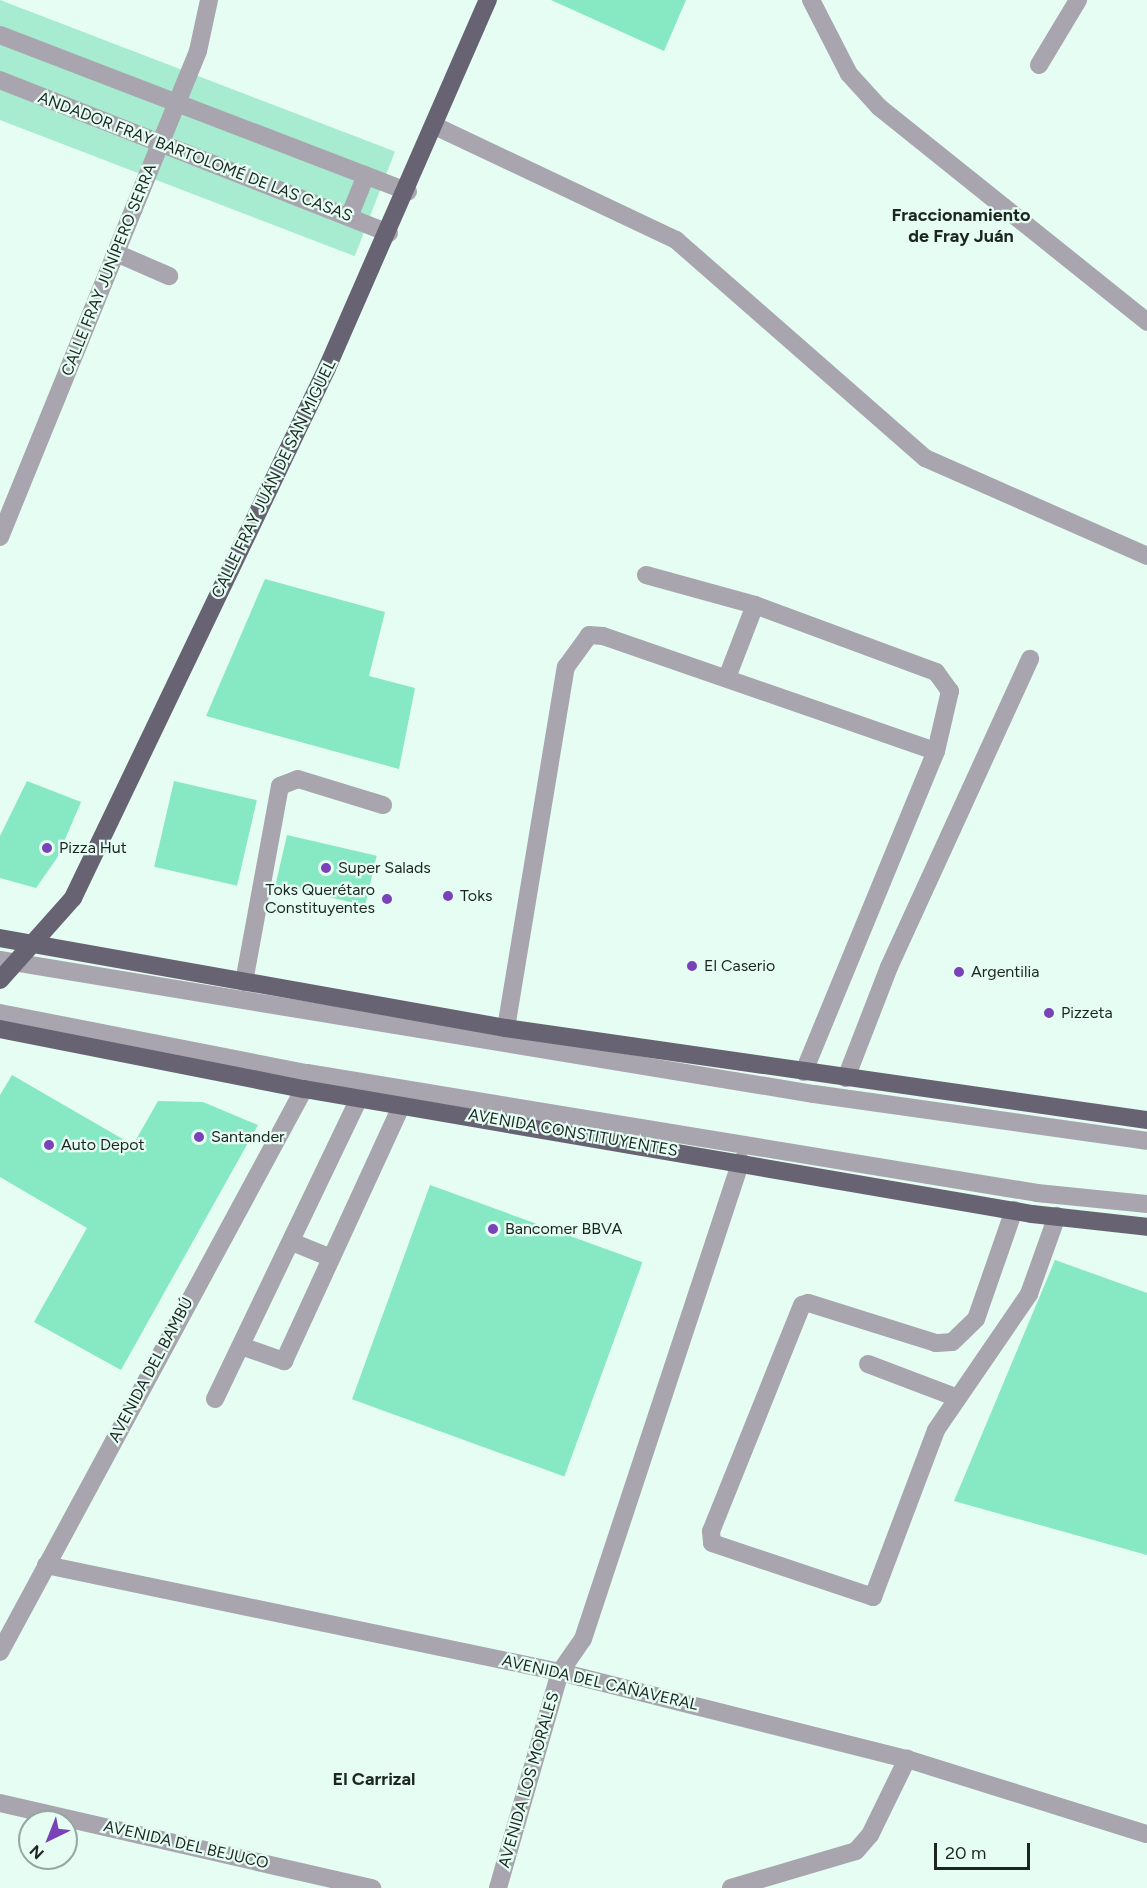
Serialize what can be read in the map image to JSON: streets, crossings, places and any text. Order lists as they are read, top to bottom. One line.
{"streets":{"main road":["CALLE FRAY JUÁN DE SAN MIGUEL","AVENIDA CONSTITUYENTES"],"street":["ANDADOR FRAY BARTOLOMÉ DE LAS CASAS","CALLE FRAY JUNÍPERO SERRA","AVENIDA DEL BAMBÚ","AVENIDA DEL CAÑAVERAL","AVENIDA LOS MORALES","AVENIDA DEL BEJUCO"]},"crossings":[["ANDADOR FRAY BARTOLOMÉ DE LAS CASAS","CALLE FRAY JUNÍPERO SERRA"],["ANDADOR FRAY BARTOLOMÉ DE LAS CASAS","CALLE FRAY JUÁN DE SAN MIGUEL"],["AVENIDA CONSTITUYENTES","AVENIDA DEL BAMBÚ"],["AVENIDA CONSTITUYENTES","AVENIDA LOS MORALES"],["AVENIDA DEL BAMBÚ","AVENIDA DEL CAÑAVERAL"],["AVENIDA DEL CAÑAVERAL","AVENIDA LOS MORALES"]],"districts":["Fraccionamiento de Fray Juán","El Carrizal"],"places":["Pizza Hut","Super Salads","Toks","Toks Querétaro Constituyentes","El Caserio","Argentilia","Pizzeta","Santander","Auto Depot","Bancomer BBVA"],"scale_bar":"20 m","north":"bottom left"}
